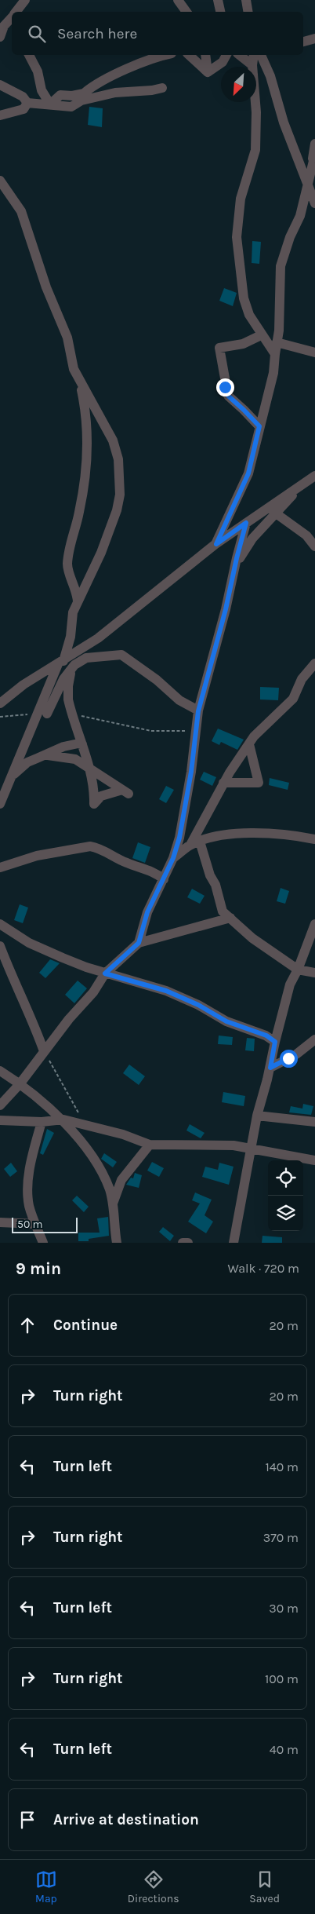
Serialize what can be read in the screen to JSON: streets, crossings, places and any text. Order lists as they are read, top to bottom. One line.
{"scale_bar":"50 m","north":"bottom left","page":{"search":"Search here","scale":"50 m","heading":["9 min","Walk · 720 m"],"list":[["Continue","20 m"],["Turn right","20 m"],["Turn left","140 m"],["Turn right","370 m"],["Turn left","30 m"],["Turn right","100 m"],["Turn left","40 m"],"Arrive at destination"],"nav":["Map","Directions","Saved"]}}
